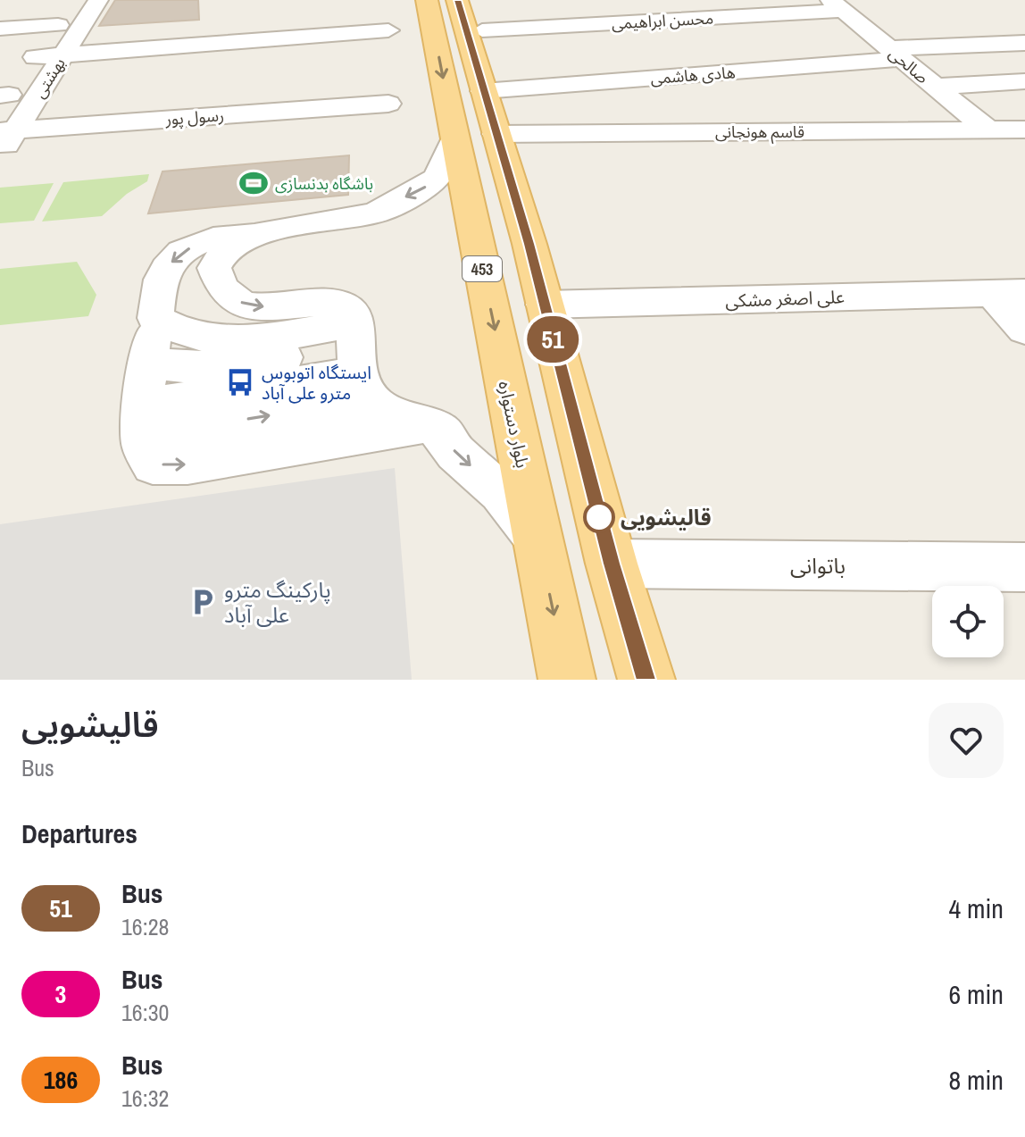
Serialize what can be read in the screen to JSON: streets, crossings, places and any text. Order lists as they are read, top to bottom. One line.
{"streets":{"main road":["453","بلوار دستواره"],"street":["محسن ابراهیمی","صالحی","هادی هاشمی","بهشتی","رسول پور","قاسم هونجانی","علی اصغر مشکی","باتوانی"]},"crossings":[["محسن ابراهیمی","صالحی"],["صالحی","هادی هاشمی"],["صالحی","قاسم هونجانی"],["بهشتی","رسول پور"]],"places":{"sports":["باشگاه بدنسازی"],"bus stop":["ایستگاه اتوبوس مترو علی آباد"],"other":["قالیشویی"],"parking":["پارکینگ مترو علی آباد"]},"lines":["bus line 51"],"page":{"on_map":"51","heading":[["قالیشویی","Bus"],"Departures"],"list":[{"mark":"51","name":"Bus","note":"16:28","value":"4 min"},{"mark":"3","name":"Bus","note":"16:30","value":"6 min"},{"mark":"186","name":"Bus","note":"16:32","value":"8 min"}]}}
